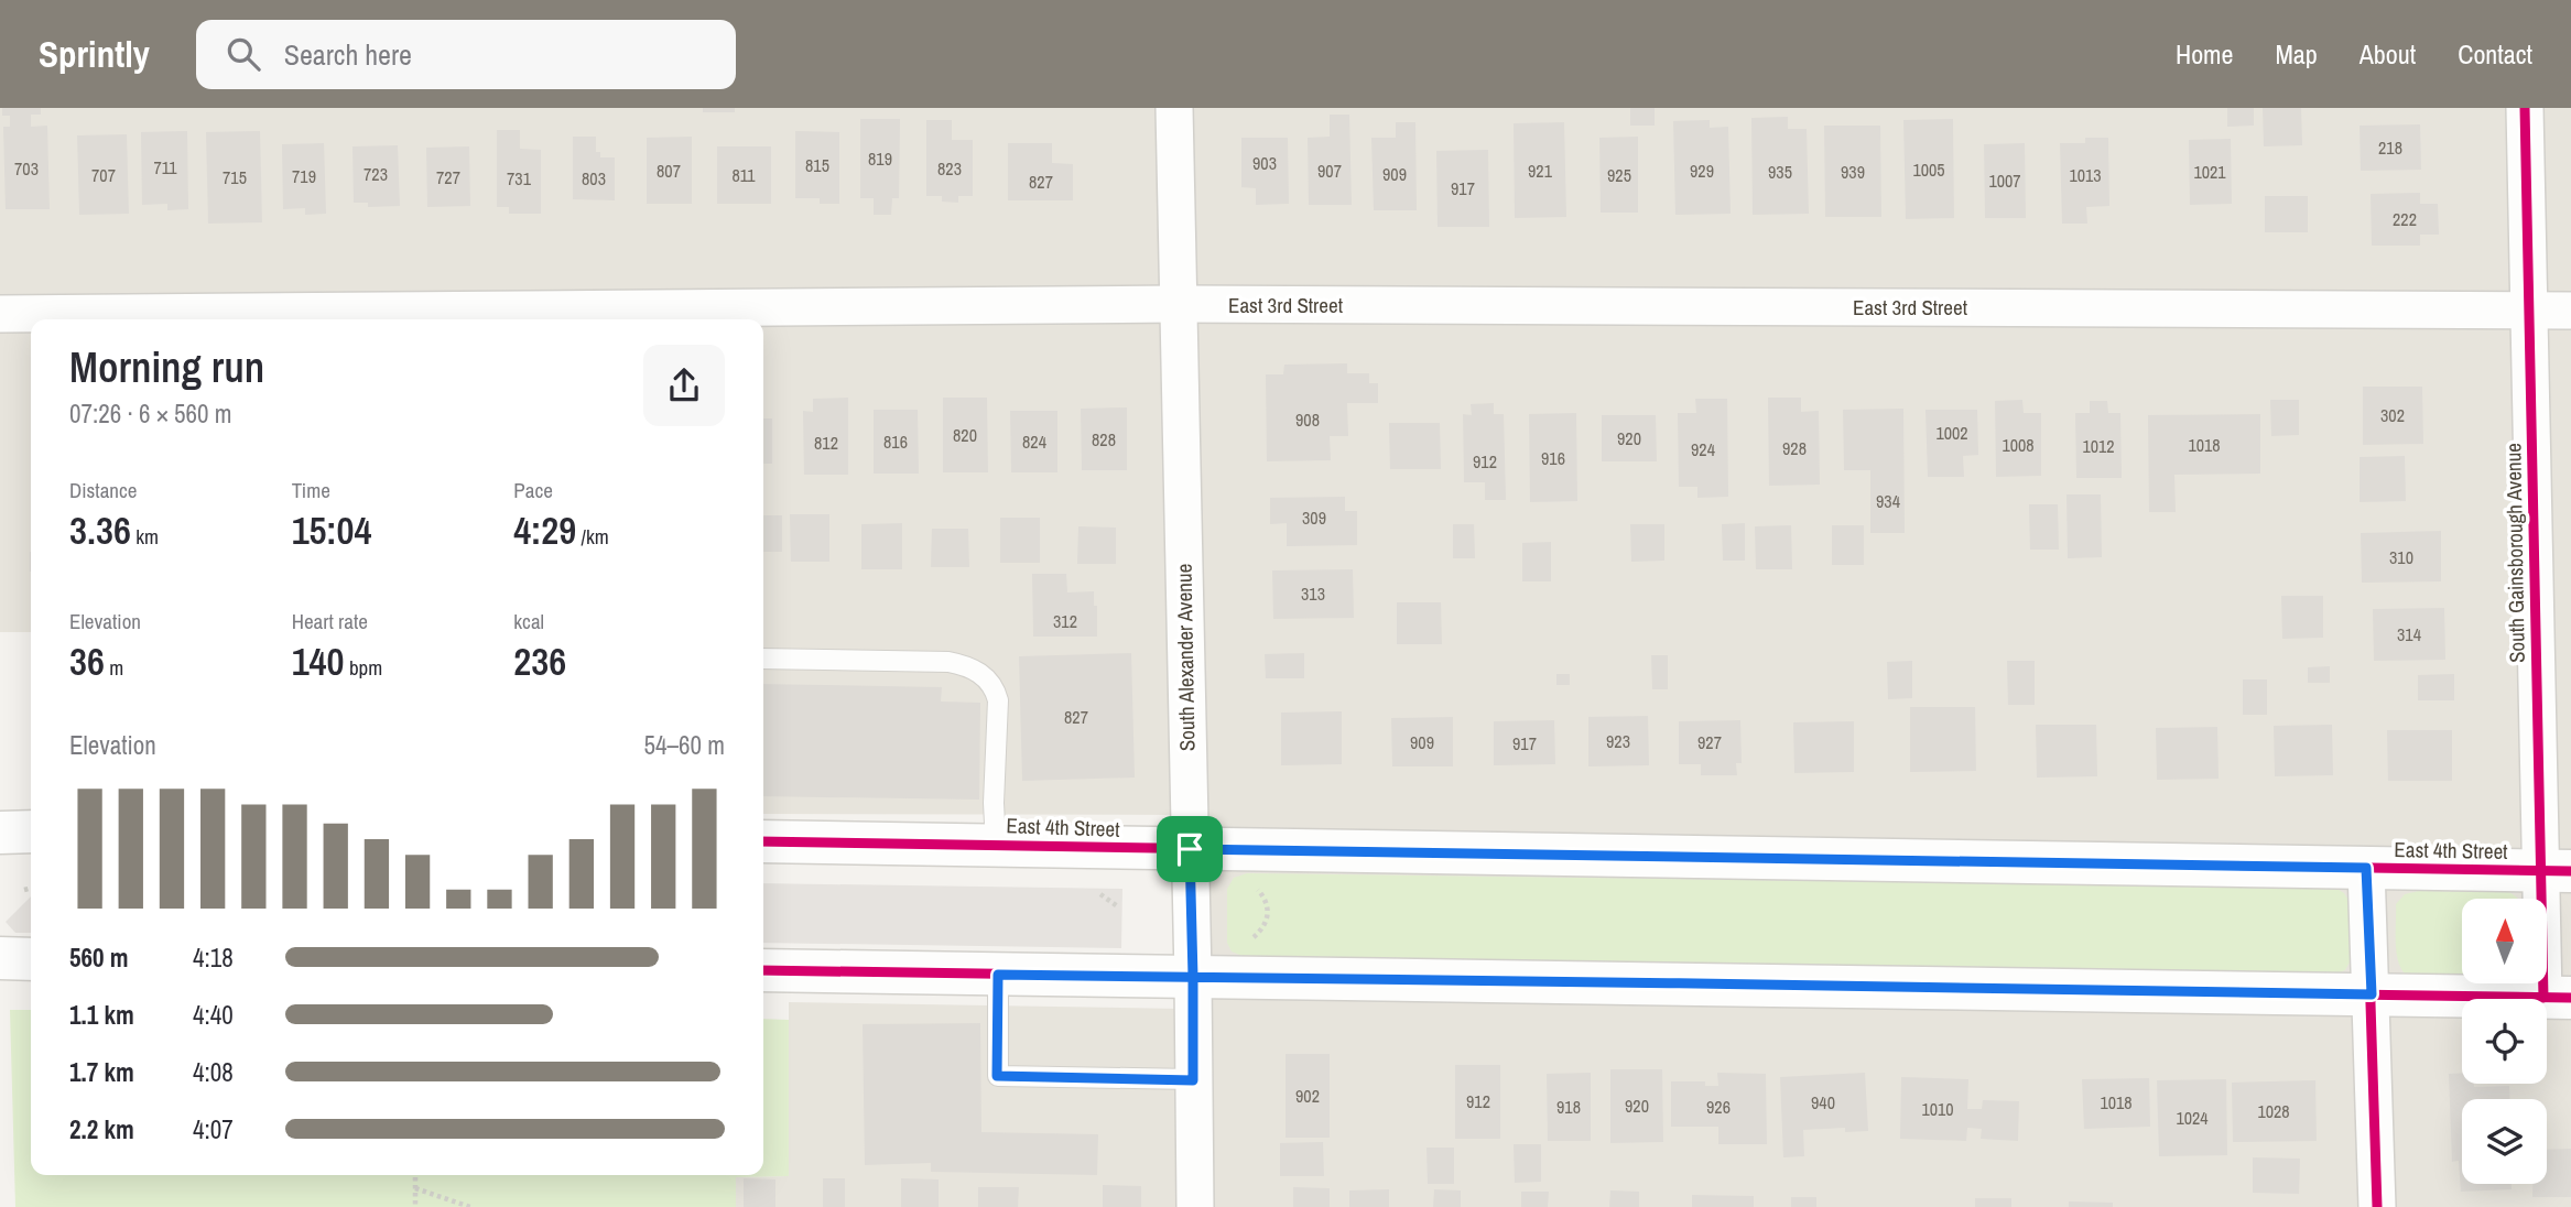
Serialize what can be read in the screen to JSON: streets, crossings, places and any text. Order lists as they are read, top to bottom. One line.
{"streets":{"street":["East 3rd Street","South Gainsborough Avenue","South Alexander Avenue","East 4th Street"]},"crossings":[["East 3rd Street","South Gainsborough Avenue"],["East 3rd Street","South Alexander Avenue"],["South Gainsborough Avenue","East 4th Street"],["South Alexander Avenue","East 4th Street"]],"house_numbers":["218","819","903","815","711","703","823","1005","807","907","921","929","935","939","1021","723","909","707","811","925","1013","719","715","727","731","803","1007","827","917","222","302","908","1002","820","920","828","816","824","812","1008","1018","1012","928","924","916","912","934","309","310","313","312","314","827","923","909","927","917","902","912","940","1018","920","918","926","1010","1028","1024"],"north":"top","page":{"header":"Sprintly","search":"Search here","nav":["Home","Map","About","Contact"],"heading":["Morning run","07:26 · 6 × 560 m"],"stats":[["Distance","3.36 km"],["Time","15:04"],["Pace","4:29 /km"],["Elevation","36 m"],["Heart rate","140 bpm"],["kcal","236"]],"chart":["Elevation","54–60 m"],"list":[{"name":"560 m","note":"4:18"},{"name":"1.1 km","note":"4:40"},{"name":"1.7 km","note":"4:08"},{"name":"2.2 km","note":"4:07"}]}}
